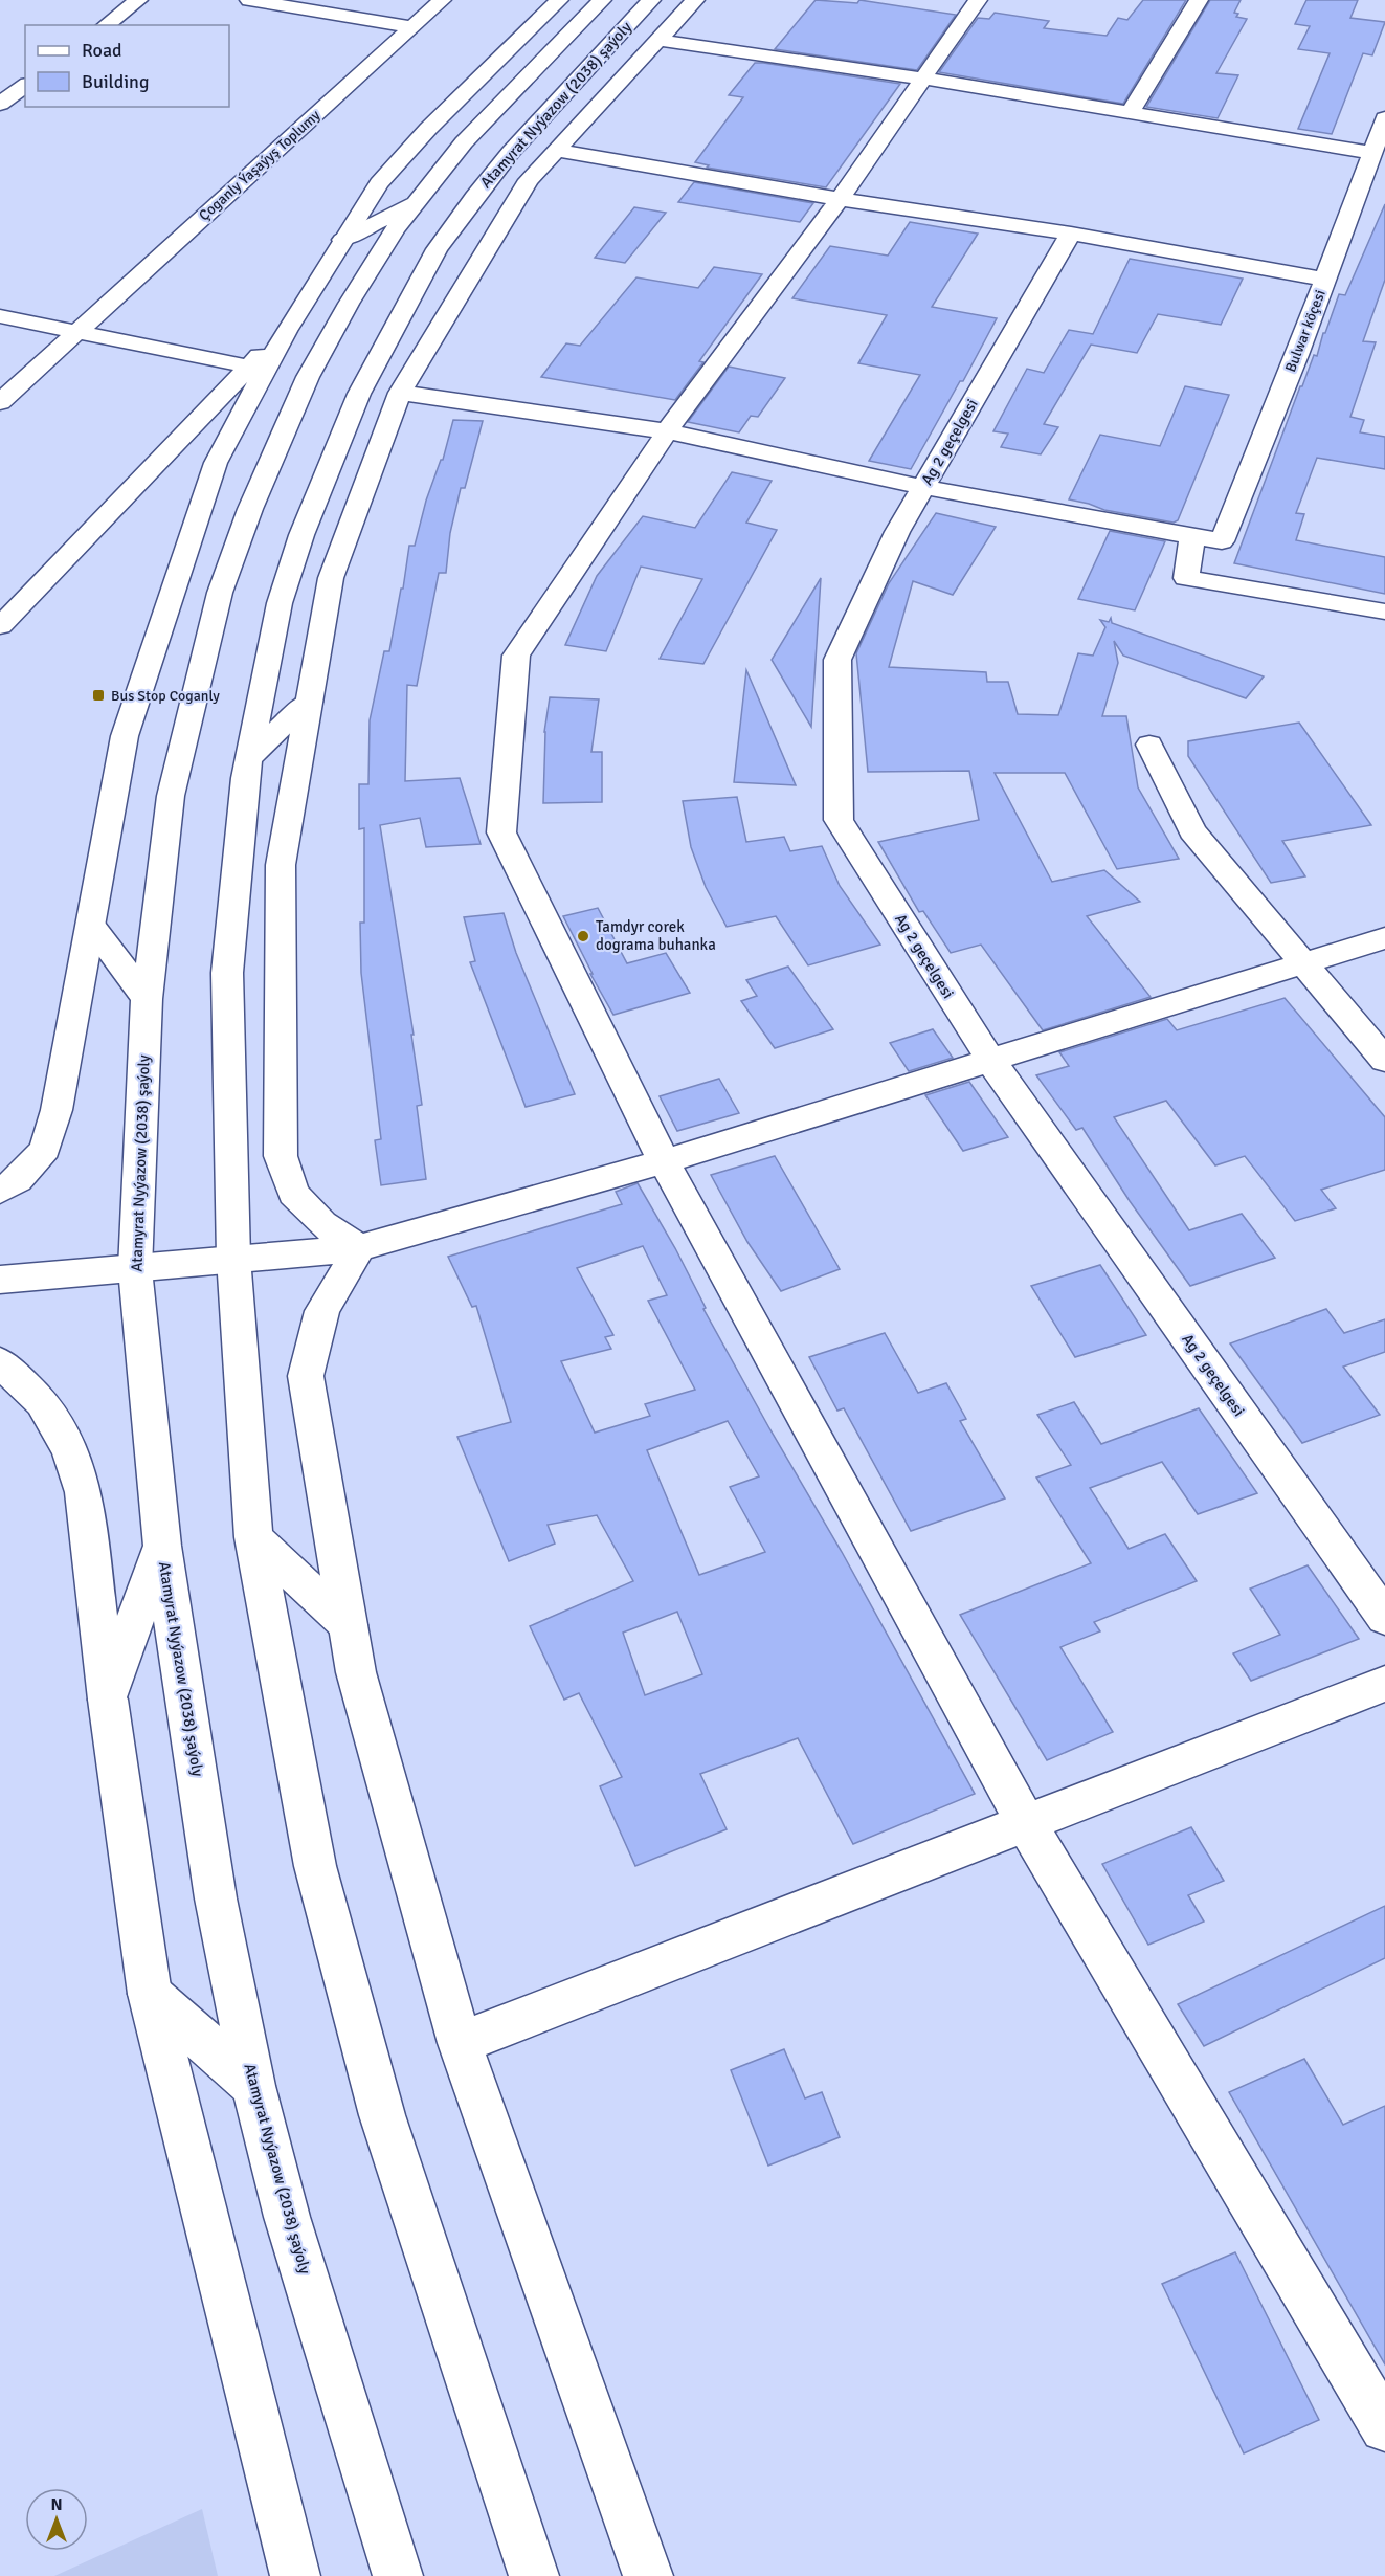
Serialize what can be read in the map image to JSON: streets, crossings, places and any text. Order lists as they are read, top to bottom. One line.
{"streets":{"street":["Atamyrat Nyýazow (2038) şaýoly","Çoganly Ýaşaýyş Toplumy","Bulwar köçesi","Ag 2 geçelgesi"]},"places":{"transit":["Bus Stop Coganly"],"other":["Tamdyr corek dograma buhanka"]},"legend":["Road","Building"],"north":"top"}
